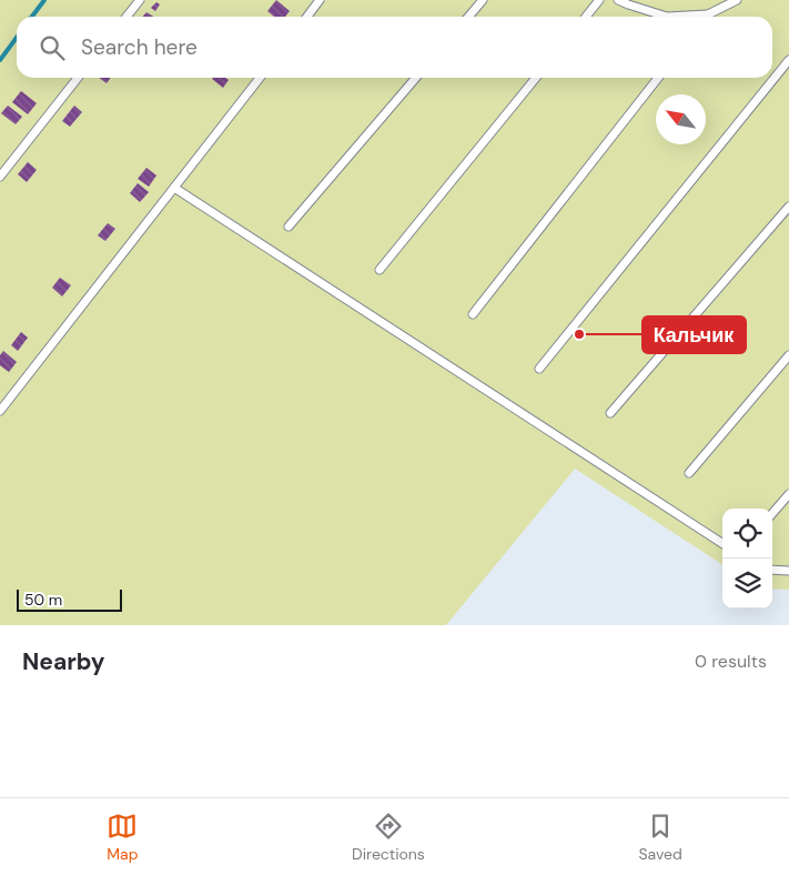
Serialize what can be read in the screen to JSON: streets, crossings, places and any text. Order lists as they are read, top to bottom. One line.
{"places":["Кальчик"],"scale_bar":"50 m","north":"top left","page":{"search":"Search here","scale":"50 m","heading":["Nearby","0 results"],"nav":["Map","Directions","Saved"]}}
